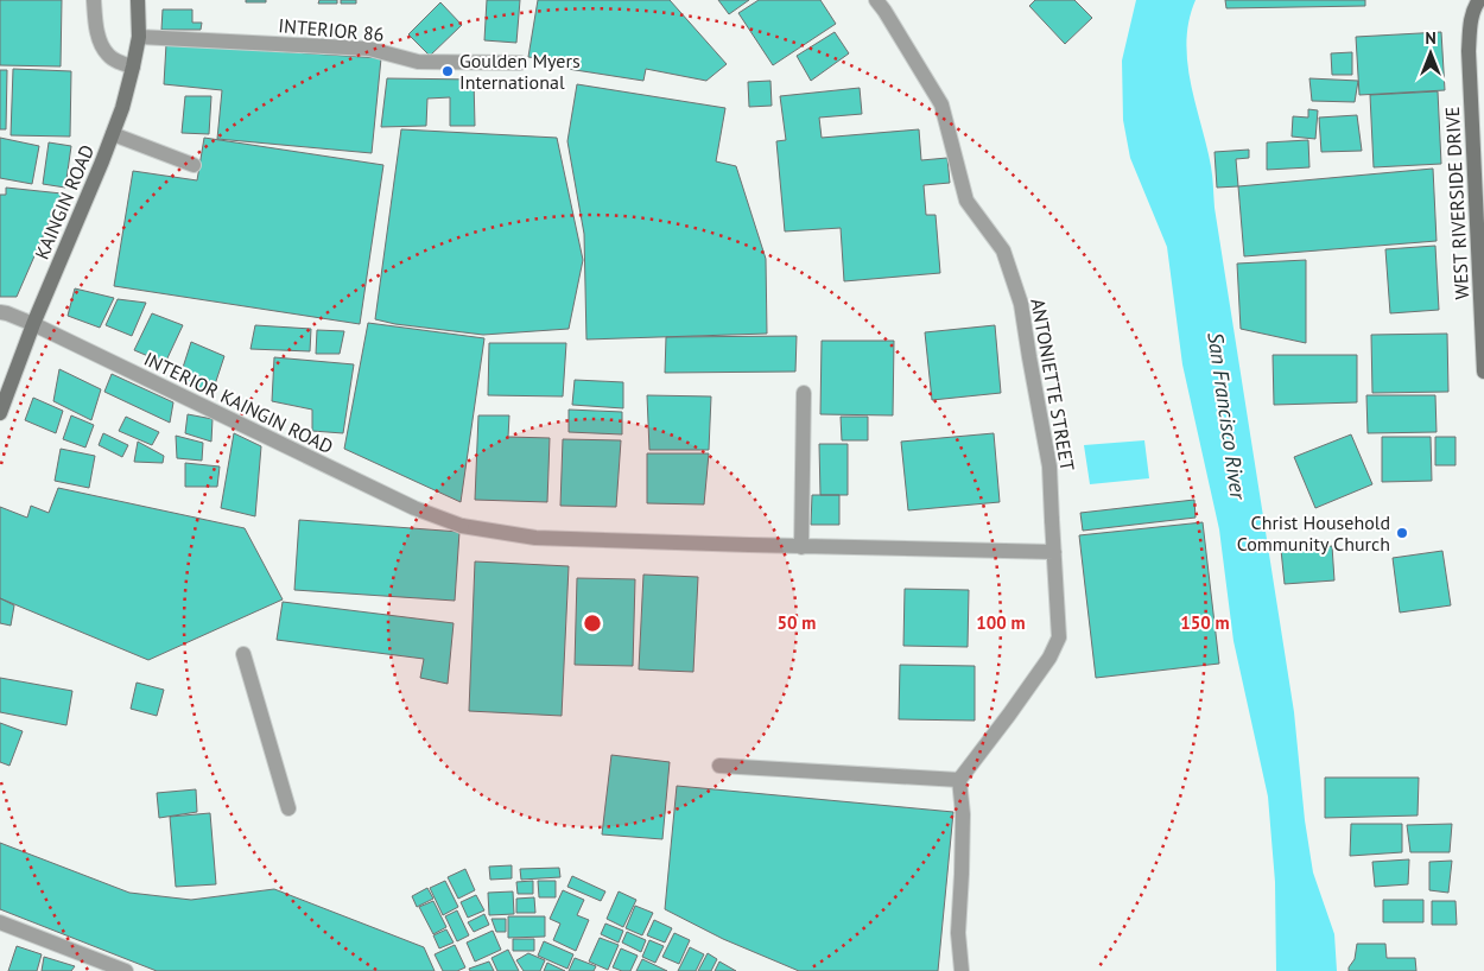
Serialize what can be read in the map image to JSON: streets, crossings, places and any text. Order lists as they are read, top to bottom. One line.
{"streets":{"street":["INTERIOR 86","KAINGIN ROAD","WEST RIVERSIDE DRIVE","ANTONIETTE STREET","INTERIOR KAINGIN ROAD"]},"crossings":[["INTERIOR 86","KAINGIN ROAD"],["KAINGIN ROAD","INTERIOR KAINGIN ROAD"],["ANTONIETTE STREET","INTERIOR KAINGIN ROAD"]],"water":["San Francisco River"],"places":["Goulden Myers International","Christ Household Community Church"],"north":"top","rings":["50 m","100 m","150 m"]}
